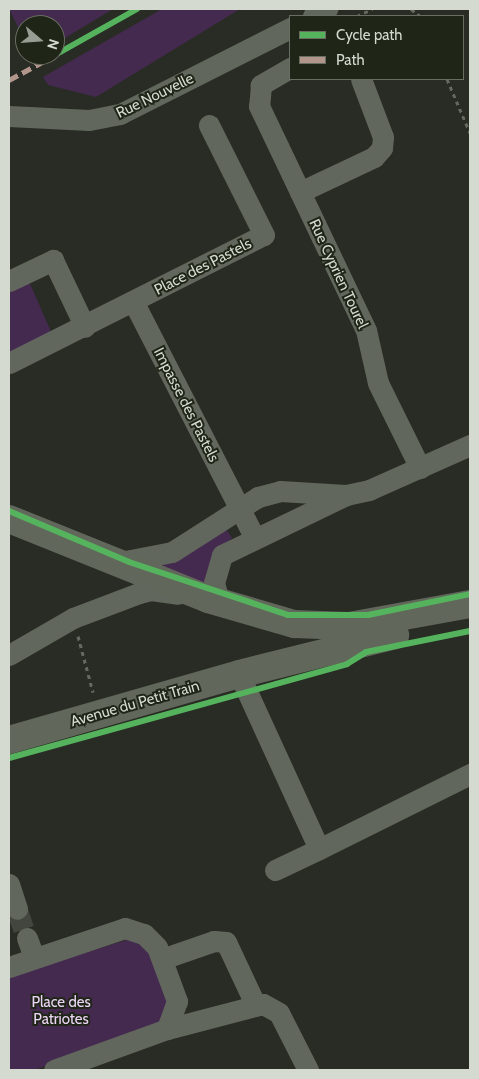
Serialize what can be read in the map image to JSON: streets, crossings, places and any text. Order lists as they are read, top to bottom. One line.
{"streets":{"main road":["Avenue du Petit Train"],"street":["Rue Nouvelle","Place des Pastels","Rue Cyprien Tourel","Impasse des Pastels"]},"crossings":[["Place des Pastels","Impasse des Pastels"]],"parks":["Place des Patriotes"],"legend":["Cycle path","Path"],"north":"right"}
